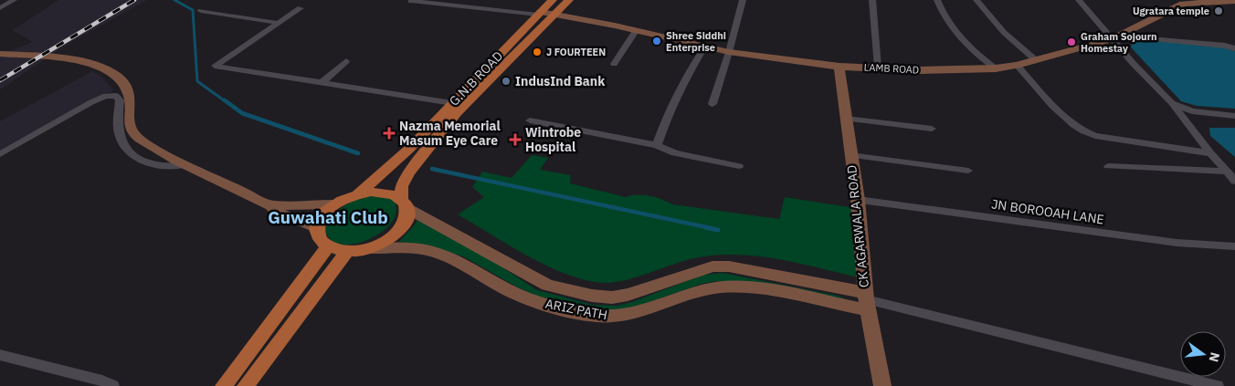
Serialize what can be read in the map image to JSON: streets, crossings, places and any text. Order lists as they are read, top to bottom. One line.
{"streets":{"main road":["G.N.B ROAD"],"street":["LAMB ROAD","JN BOROOAH LANE","CK AGARWALA ROAD","ARIZ PATH"]},"crossings":[["LAMB ROAD","G.N.B ROAD"],["LAMB ROAD","CK AGARWALA ROAD"],["G.N.B ROAD","ARIZ PATH"],["JN BOROOAH LANE","CK AGARWALA ROAD"],["CK AGARWALA ROAD","ARIZ PATH"]],"districts":["Guwahati Club"],"places":{"other":["Ugratara temple","Shree Siddhi Enterprise","Graham Sojourn Homestay","J FOURTEEN","IndusInd Bank"],"health":["Nazma Memorial Masum Eye Care","Wintrobe Hospital"]},"north":"right"}
